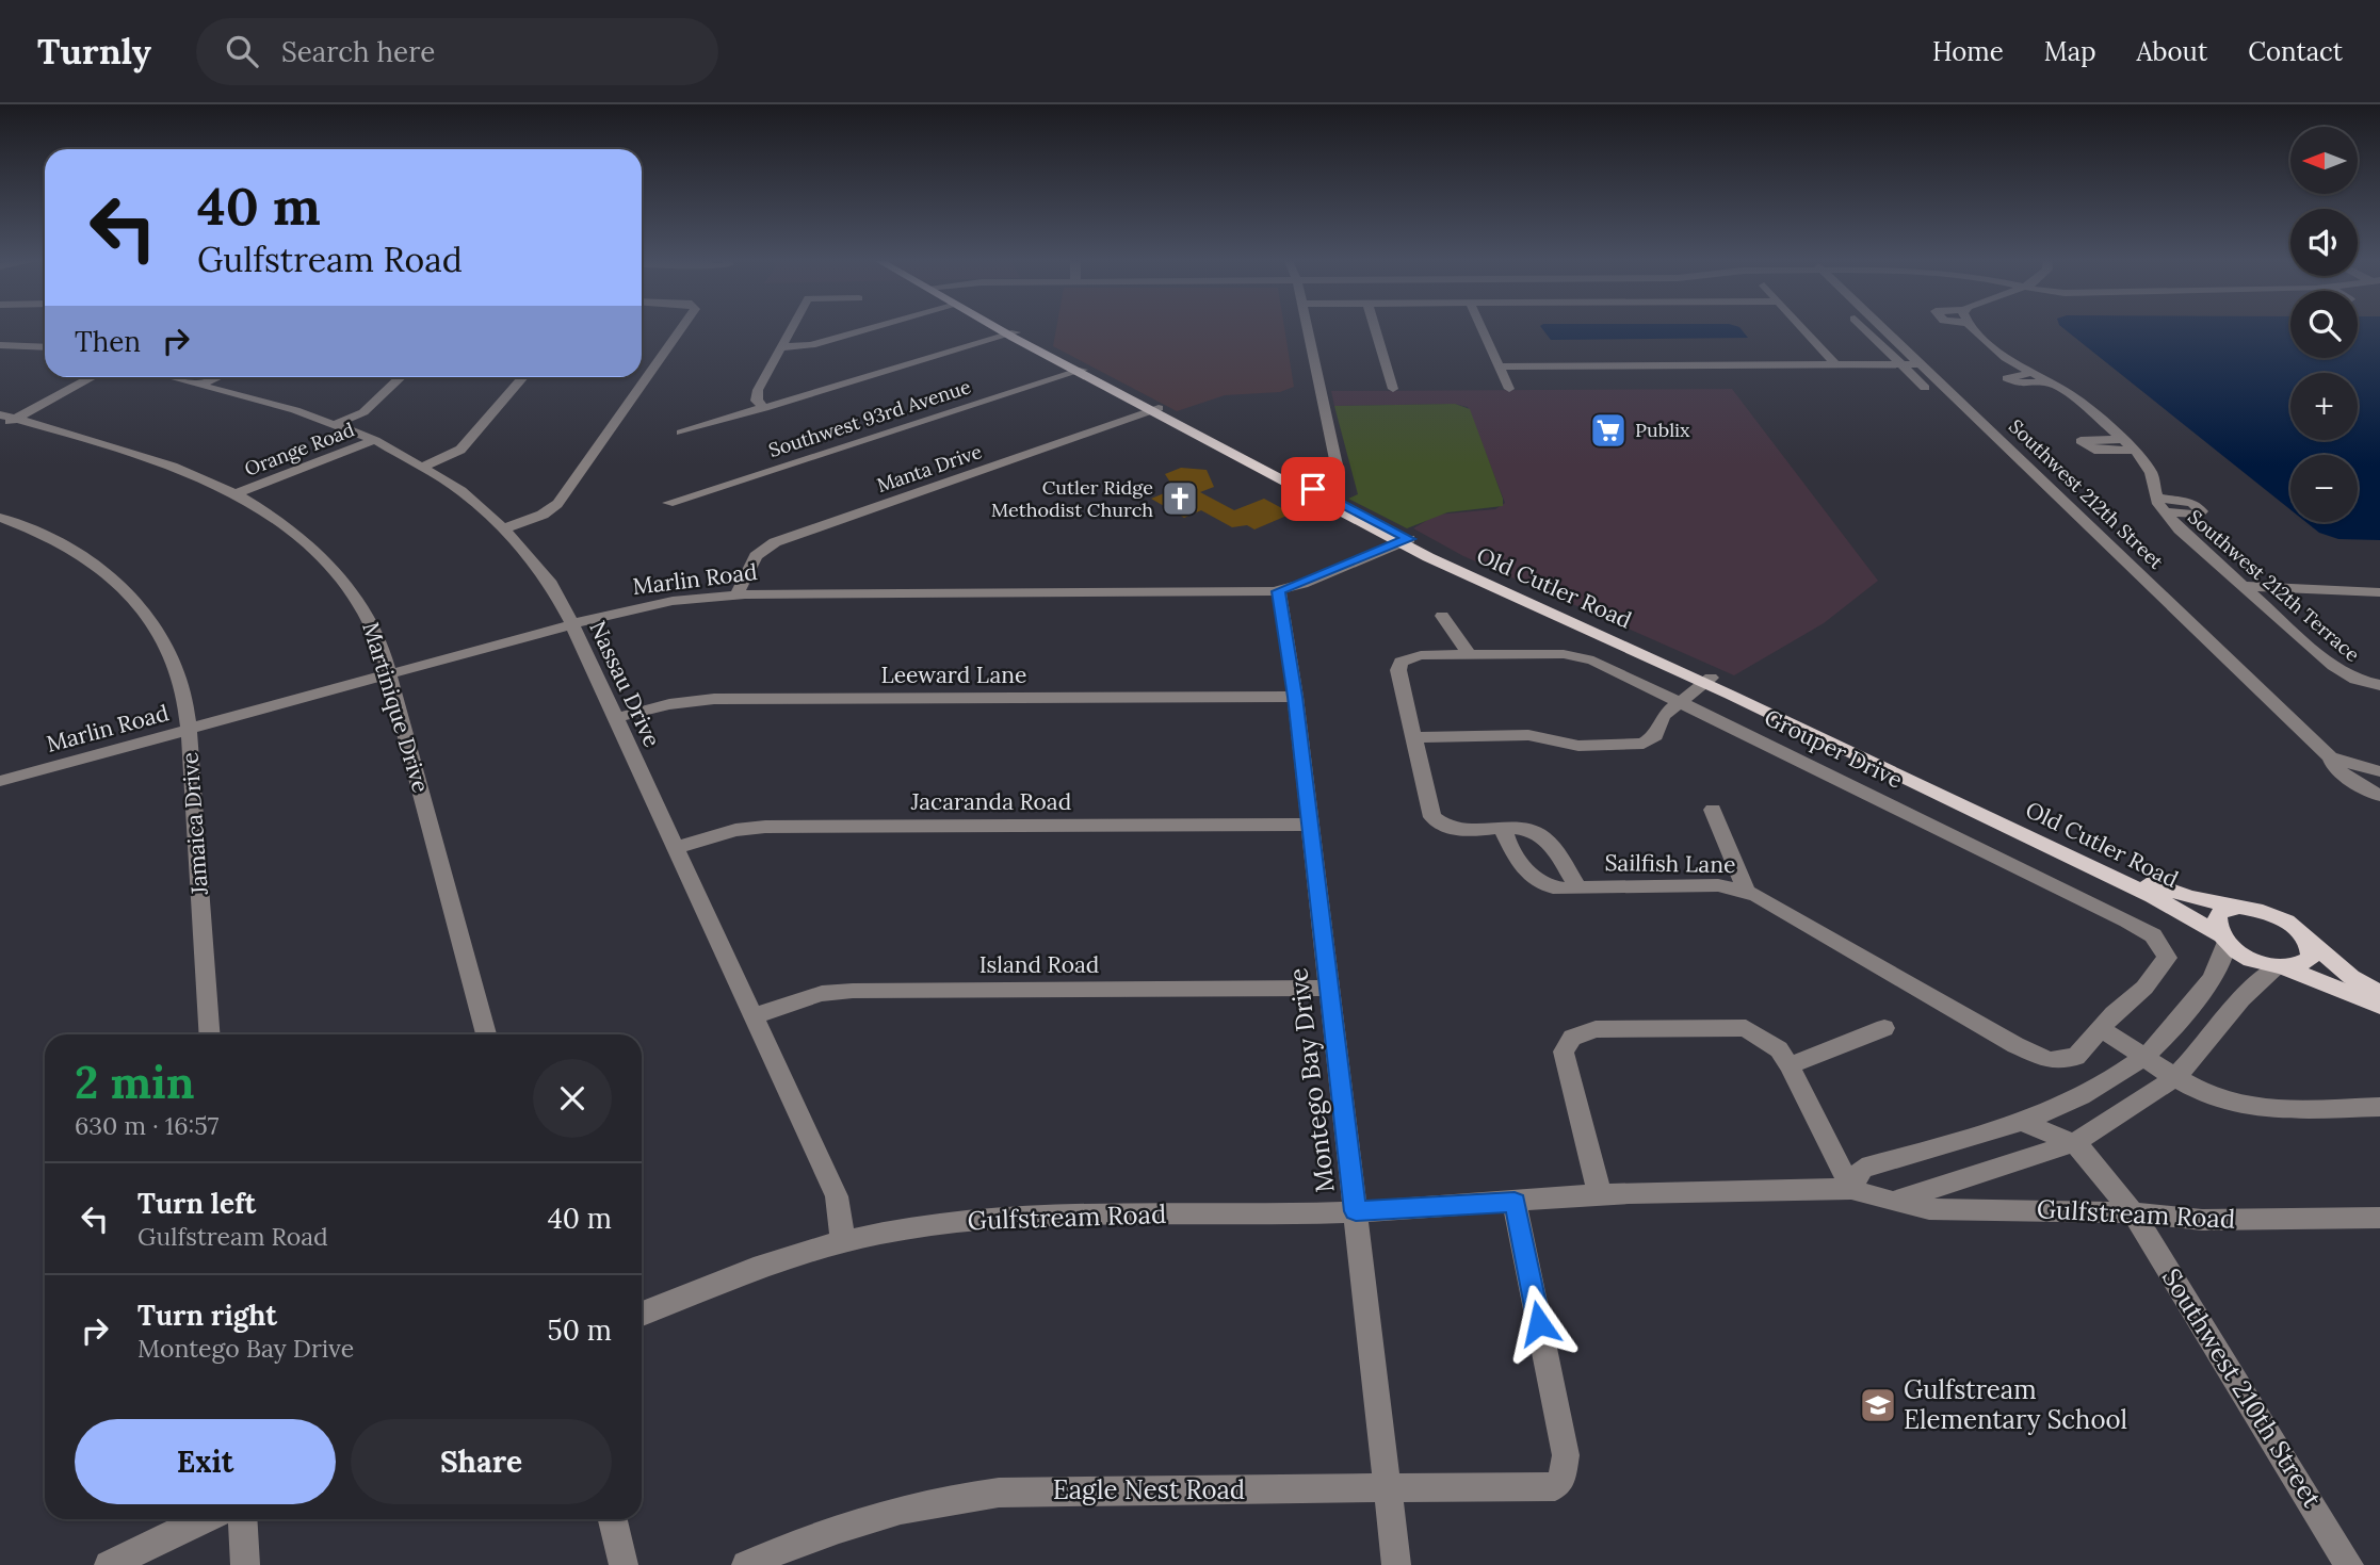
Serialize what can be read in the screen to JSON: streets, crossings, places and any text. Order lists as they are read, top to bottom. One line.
{"streets":{"main road":["Old Cutler Road"],"street":["Southwest 93rd Avenue","Orange Road","Manta Drive","Southwest 212th Street","Marlin Road","Southwest 212th Terrace","Leeward Lane","Nassau Drive","Martinique Drive","Grouper Drive","Jacaranda Road","Jamaica Drive","Sailfish Lane","Island Road","Montego Bay Drive","Gulfstream Road","Southwest 210th Street","Eagle Nest Road"]},"crossings":[["Southwest 93rd Avenue","Old Cutler Road"],["Orange Road","Nassau Drive"],["Orange Road","Martinique Drive"],["Manta Drive","Marlin Road"],["Manta Drive","Old Cutler Road"],["Marlin Road","Old Cutler Road"],["Marlin Road","Nassau Drive"],["Marlin Road","Martinique Drive"],["Marlin Road","Jamaica Drive"],["Marlin Road","Montego Bay Drive"],["Leeward Lane","Nassau Drive"],["Leeward Lane","Montego Bay Drive"],["Nassau Drive","Jacaranda Road"],["Nassau Drive","Island Road"],["Nassau Drive","Gulfstream Road"],["Grouper Drive","Sailfish Lane"],["Jacaranda Road","Montego Bay Drive"],["Island Road","Montego Bay Drive"],["Montego Bay Drive","Gulfstream Road"],["Montego Bay Drive","Eagle Nest Road"],["Gulfstream Road","Southwest 210th Street"],["Gulfstream Road","Eagle Nest Road"]],"places":{"supermarket":["Publix"],"church":["Cutler Ridge Methodist Church"],"school or university":["Gulfstream Elementary School"]},"north":"left","page":{"header":"Turnly","search":"Search here","nav":["Home","Map","About","Contact"],"map_buttons":["+","−"],"turn":["40 m","Gulfstream Road"],"then":"Then","heading":["2 min","630 m · 16:57"],"list":[{"name":"Turn left","note":"Gulfstream Road","value":"40 m"},{"name":"Turn right","note":"Montego Bay Drive","value":"50 m"}],"buttons":["Exit","Share"]}}
